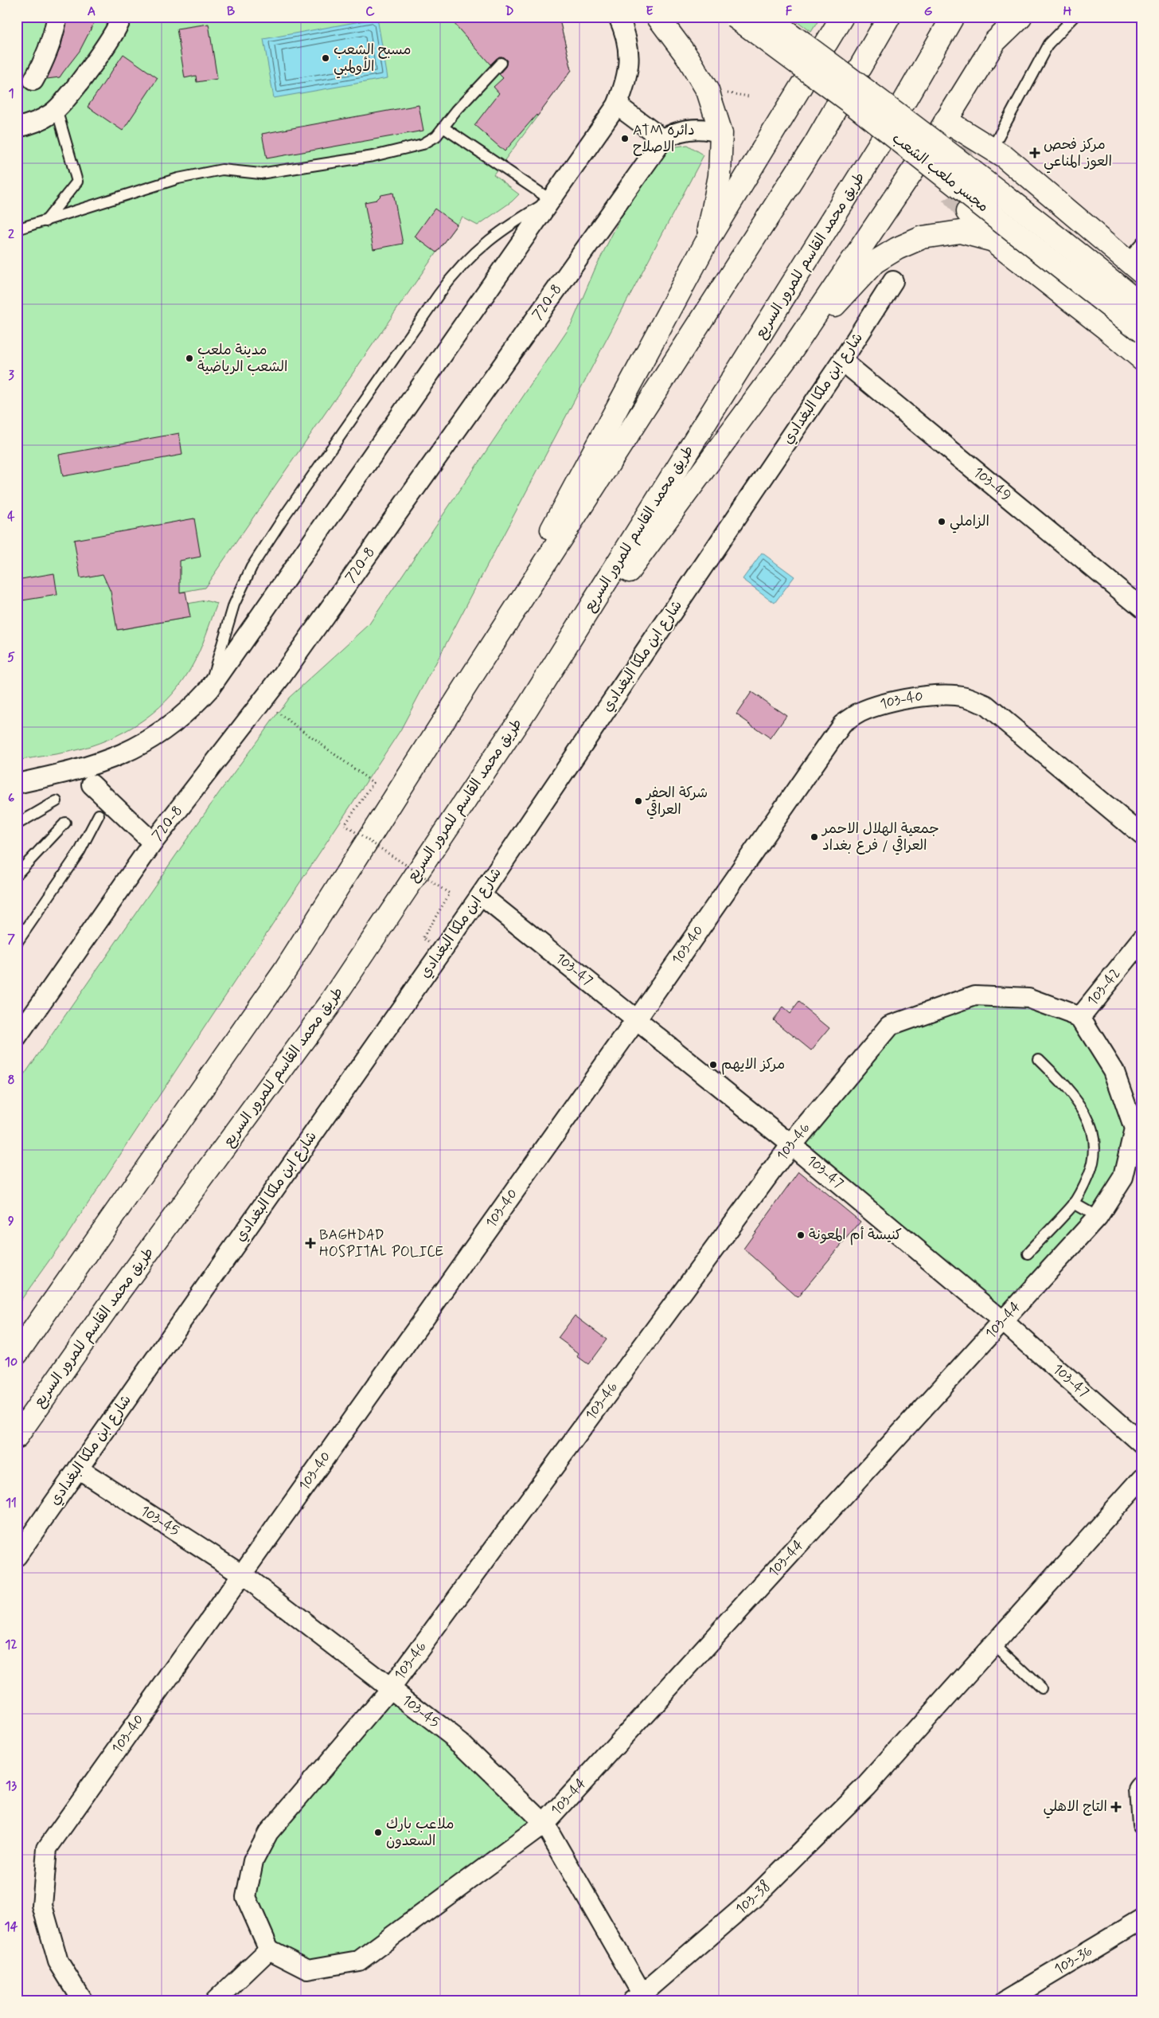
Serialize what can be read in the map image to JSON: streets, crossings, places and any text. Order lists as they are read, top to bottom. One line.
{"streets":{"main road":["مجسر ملعب الشعب","طريق محمد القاسم للمرور السريع"],"street":["720-8","شارع ابن ملكا البغدادي","103-49","103-40","103-47","103-42","103-46","103-44","103-45","103-38","103-36"]},"crossings":[["شارع ابن ملكا البغدادي","103-49"],["شارع ابن ملكا البغدادي","103-47"],["شارع ابن ملكا البغدادي","103-45"],["103-40","103-47"],["103-40","103-45"],["103-47","103-46"],["103-47","103-44"],["103-42","103-46"],["103-42","103-44"],["103-46","103-44"],["103-46","103-45"],["103-44","103-45"],["103-45","103-38"]],"places":{"other":["مسبح الشعب الأولمبي","ATM دائره الاصلاح","مدينة ملعب الشعب الرياضية","الزاملي","شركة الحفر العراقي","جمعية الهلال الاحمر العراقي / فرع بغداد","مركز الايهم","كنيسة أم المعونة","ملاعب بارك السعدون"],"health":["مركز فحص العوز المناعي","BAGHDAD HOSPITAL POLICE","التاج الاهلي"]},"grid":{"columns":["A","B","C","D","E","F","G","H"],"rows":["1","2","3","4","5","6","7","8","9","10","11","12","13","14"]}}
